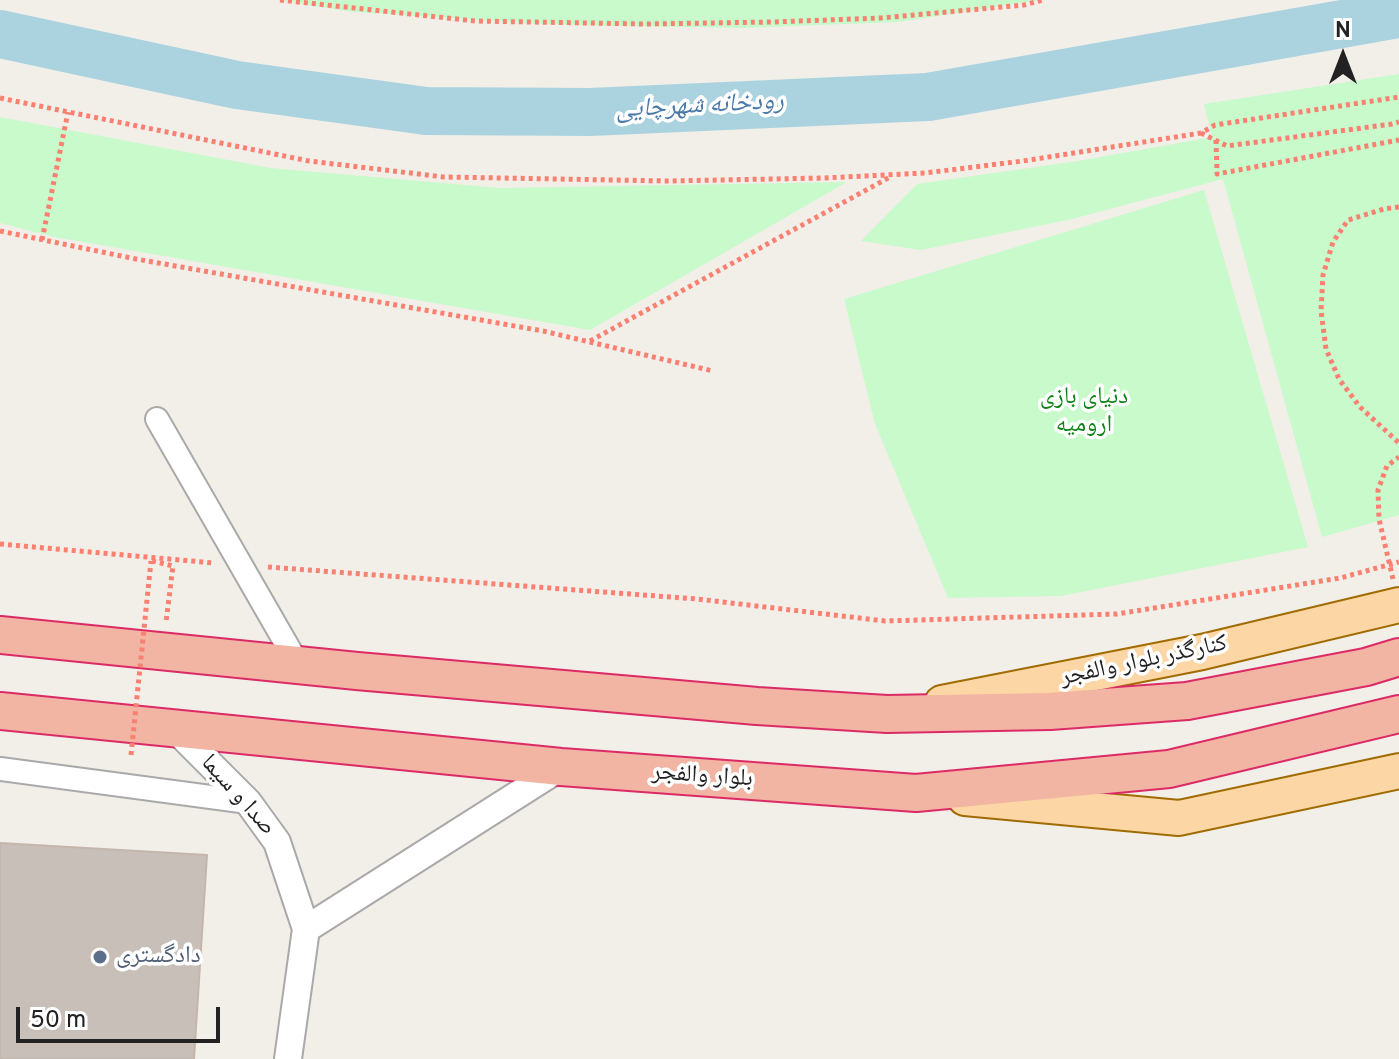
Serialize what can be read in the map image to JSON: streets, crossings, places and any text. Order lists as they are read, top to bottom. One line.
{"streets":{"highway":["بلوار والفجر"],"main road":["کنارگذر بلوار والفجر"],"street":["صدا و سیما"]},"crossings":[["بلوار والفجر","صدا و سیما"]],"water":["رودخانه شهرچایی"],"parks":["دنیای بازی ارومیه"],"places":["دادگستری"],"scale_bar":"50 m","north":"top"}
